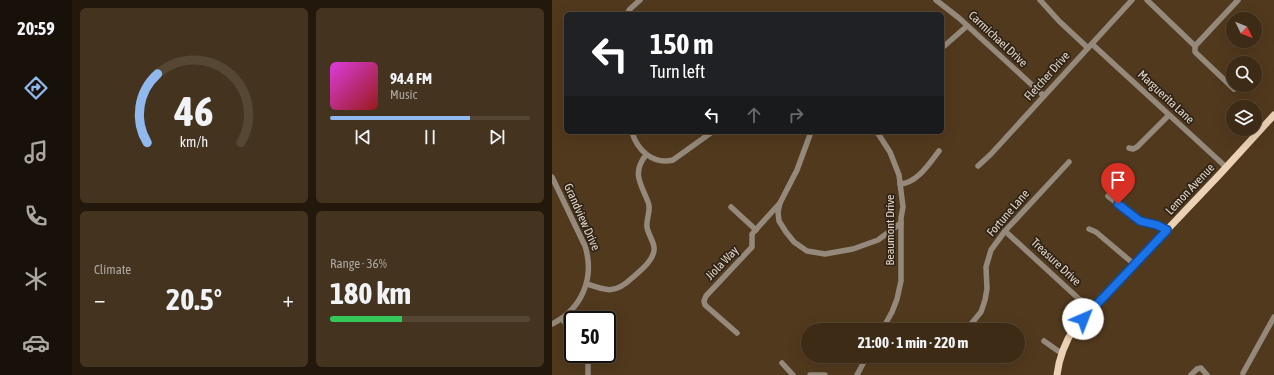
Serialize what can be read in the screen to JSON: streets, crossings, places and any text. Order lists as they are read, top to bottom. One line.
{"streets":{"main road":["Lemon Avenue"],"street":["Carmichael Drive","Fletcher Drive","Marguerita Lane","Fortune Lane","Grandview Drive","Beaumont Drive","Treasure Drive","Jiola Way"]},"crossings":[["Carmichael Drive","Fletcher Drive"],["Fletcher Drive","Marguerita Lane"],["Marguerita Lane","Lemon Avenue"],["Lemon Avenue","Treasure Drive"],["Fortune Lane","Treasure Drive"]],"north":"bottom right","page":{"tabs":"20:59","turn":["150 m","Turn left"],"song":["94.4 FM","Music"],"tile":["Climate",["Range · 36%","180 km"]],"heat":["−","20.5°","+"],"limit":"50","trip":"21:00 · 1 min · 220 m","gauge":["46","km/h"]}}
